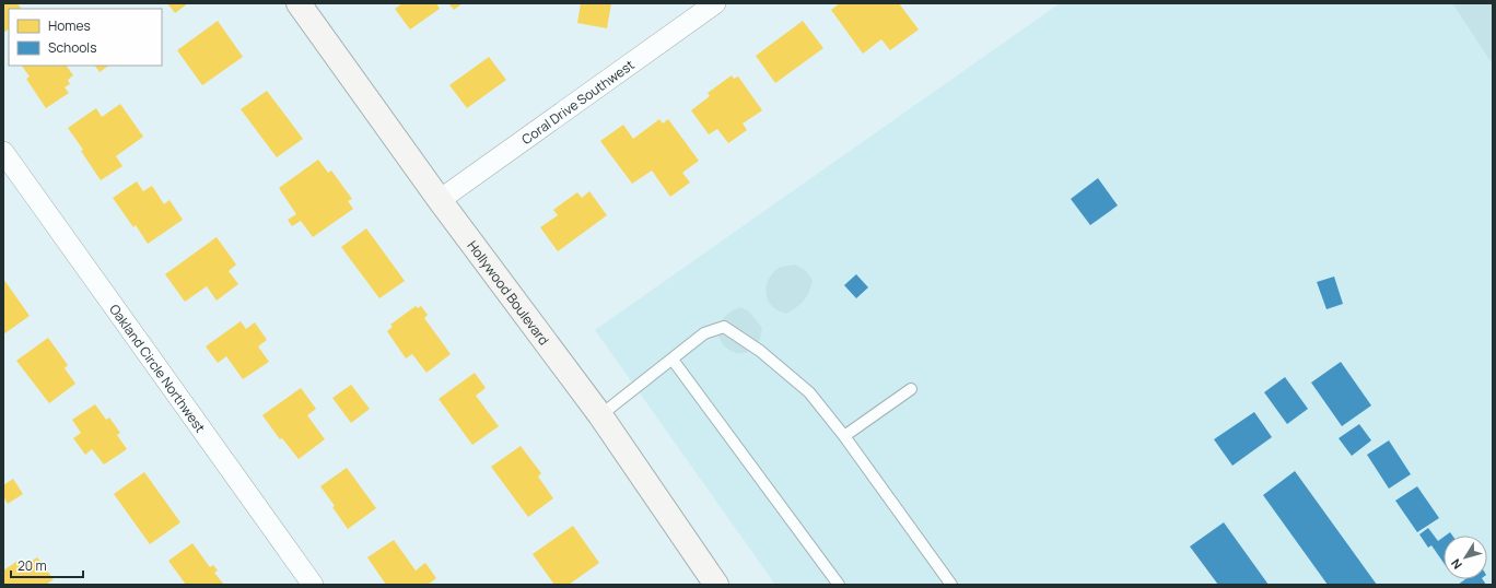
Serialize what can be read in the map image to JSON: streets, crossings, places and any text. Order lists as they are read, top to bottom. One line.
{"streets":{"street":["Coral Drive Southwest","Hollywood Boulevard","Oakland Circle Northwest"]},"crossings":[["Coral Drive Southwest","Hollywood Boulevard"]],"legend":["Homes","Schools"],"scale_bar":"20 m","north":"bottom left"}
